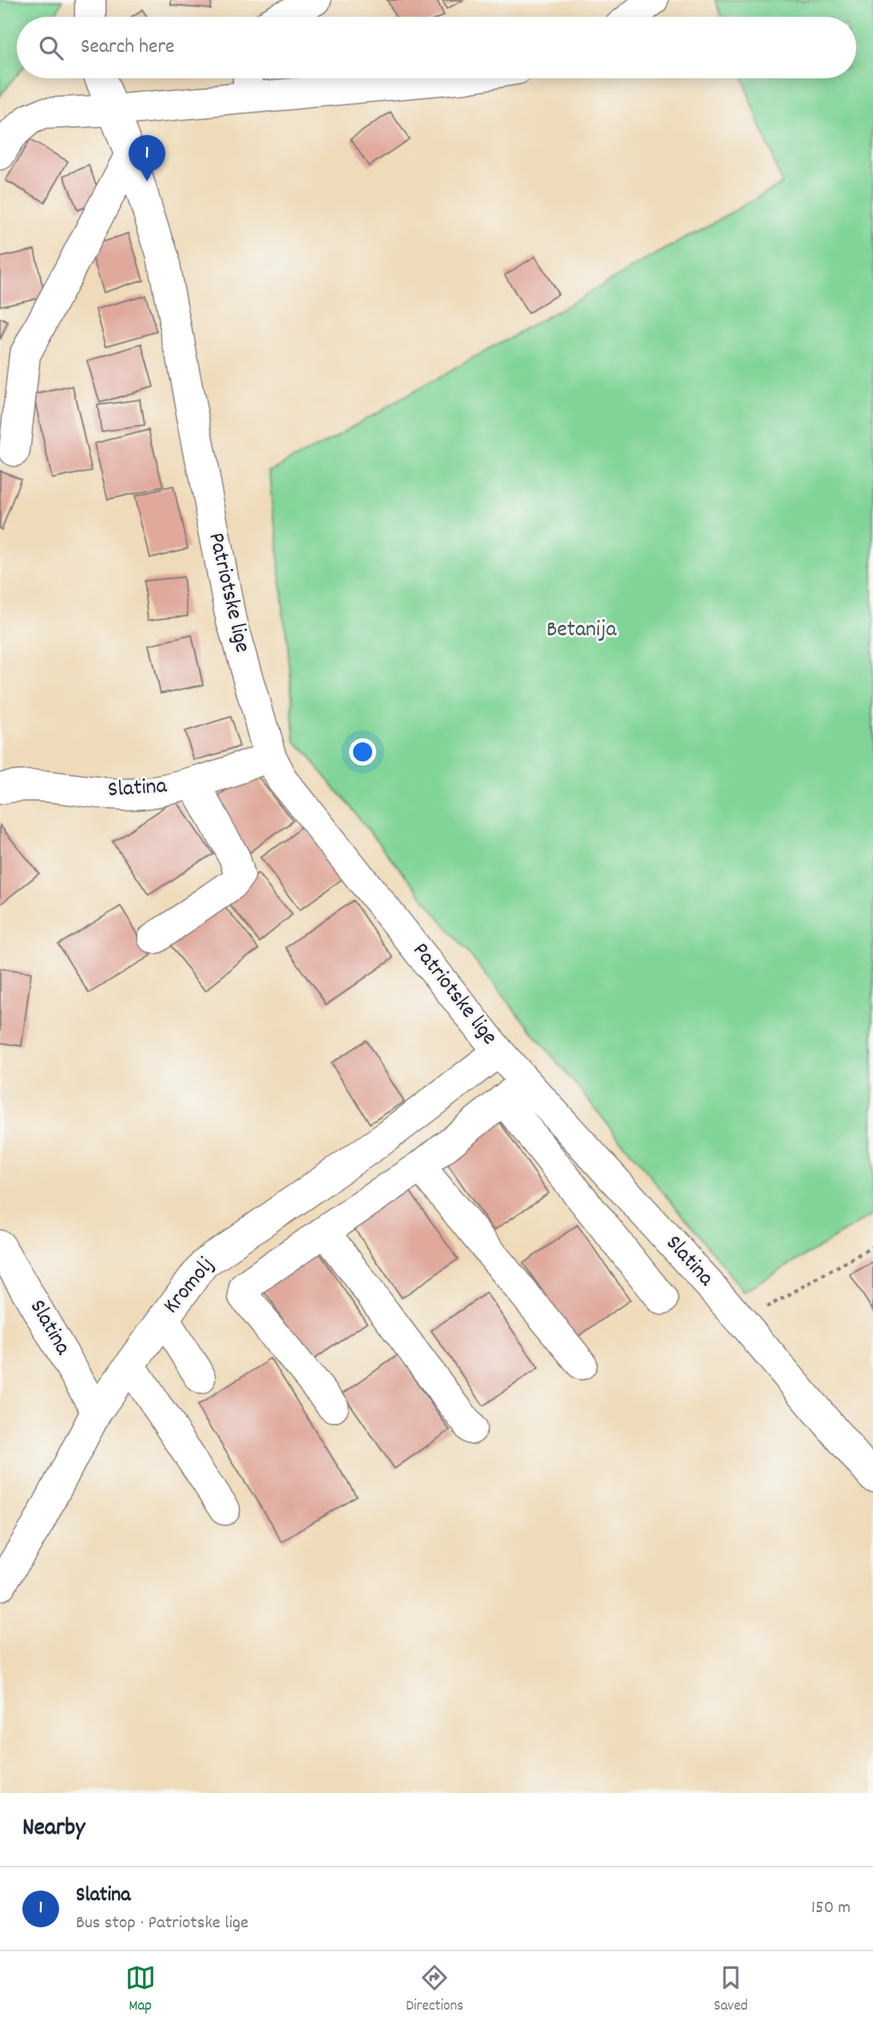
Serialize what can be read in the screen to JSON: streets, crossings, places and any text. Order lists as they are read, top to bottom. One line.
{"streets":{"street":["Patriotske lige","Slatina","Kromolj"]},"crossings":[["Patriotske lige","Slatina"],["Patriotske lige","Kromolj"],["Slatina","Kromolj"]],"parks":["Betanija"],"page":{"search":"Search here","pins":"1","heading":"Nearby","list":[{"mark":"1","name":"Slatina","note":"Bus stop · Patriotske lige","value":"150 m"}],"nav":["Map","Directions","Saved"]}}
